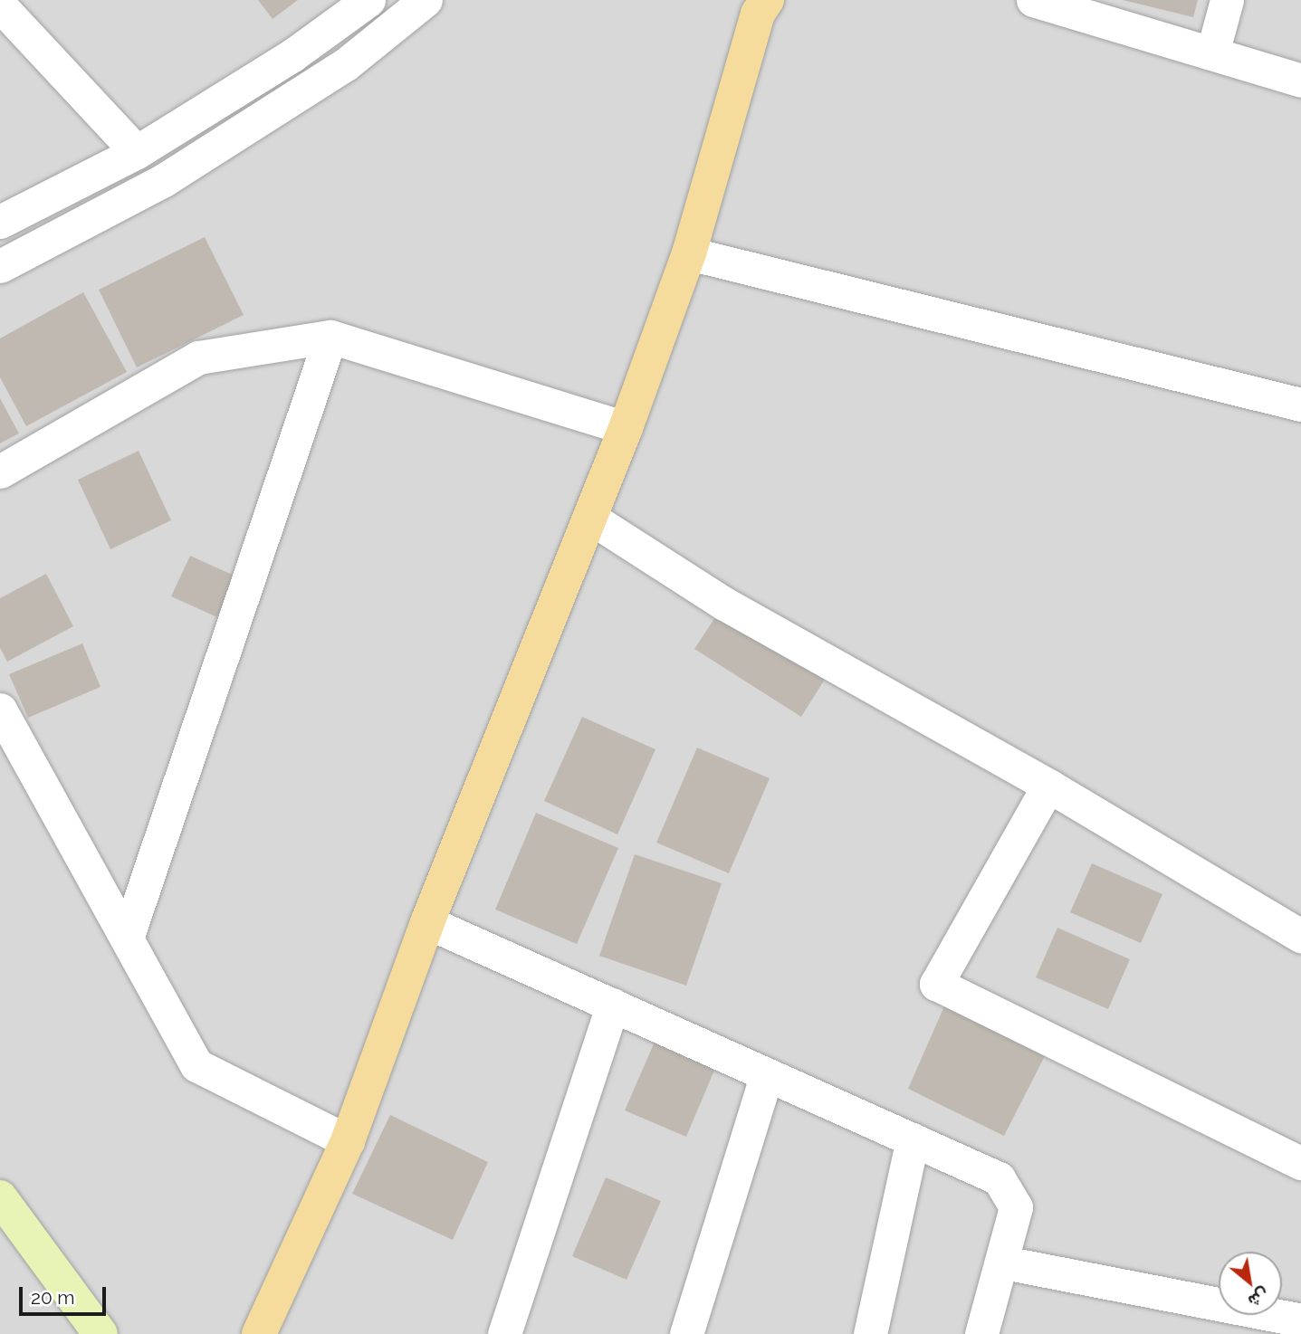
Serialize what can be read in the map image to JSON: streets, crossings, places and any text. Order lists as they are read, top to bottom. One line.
{"scale_bar":"20 m","north":"bottom right"}
